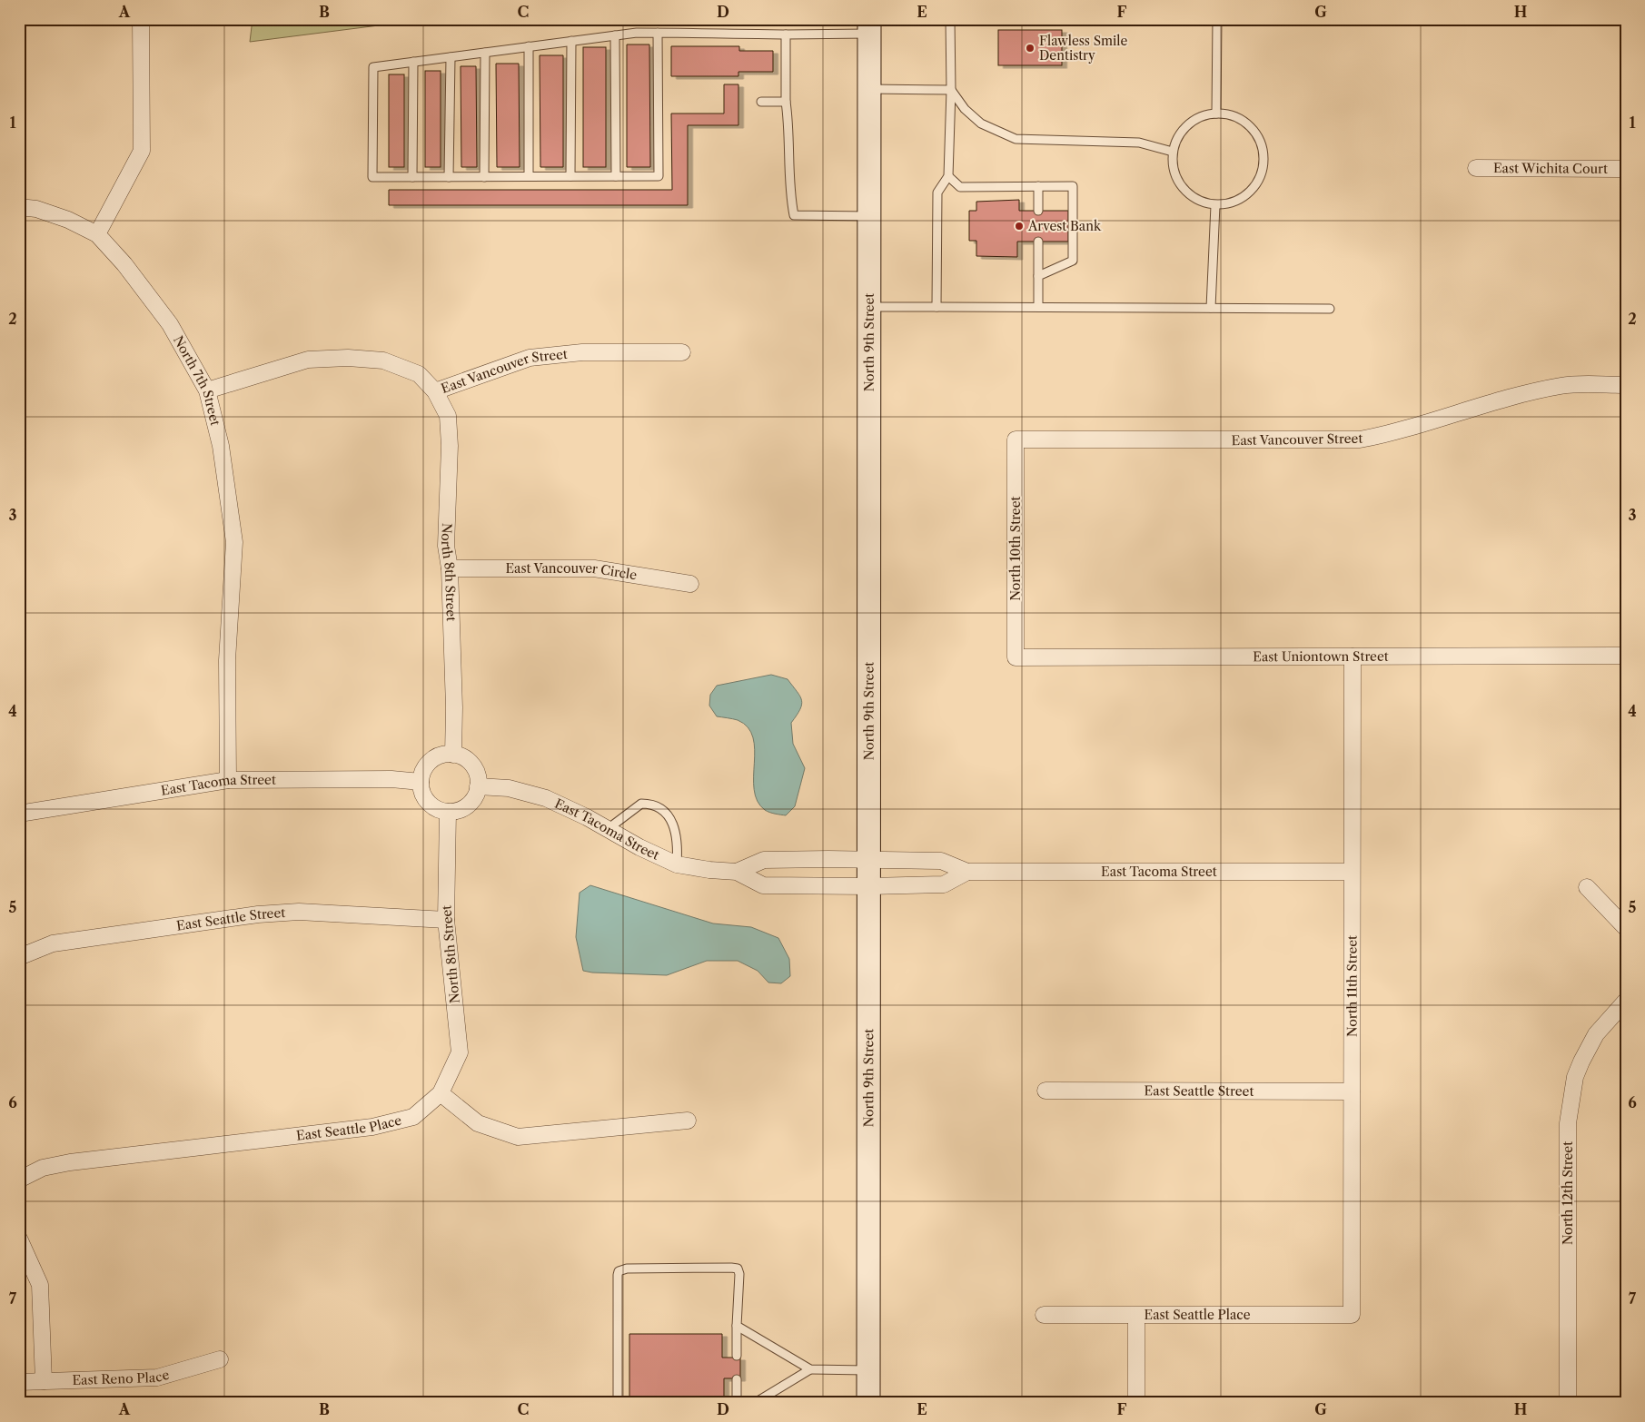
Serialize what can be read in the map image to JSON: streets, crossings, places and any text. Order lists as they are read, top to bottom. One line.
{"streets":{"main road":["North 9th Street"],"street":["East Wichita Court","East Vancouver Street","North 7th Street","North 10th Street","North 8th Street","East Vancouver Circle","East Uniontown Street","East Tacoma Street","East Seattle Street","North 11th Street","East Seattle Place","North 12th Street","East Reno Place"]},"crossings":[["North 9th Street","East Tacoma Street"],["East Vancouver Street","North 7th Street"],["East Vancouver Street","North 10th Street"],["East Vancouver Street","North 8th Street"],["North 7th Street","East Tacoma Street"],["North 10th Street","East Uniontown Street"],["North 8th Street","East Vancouver Circle"],["North 8th Street","East Tacoma Street"],["North 8th Street","East Seattle Street"],["North 8th Street","East Seattle Place"],["East Uniontown Street","North 11th Street"],["East Tacoma Street","North 11th Street"],["East Seattle Street","North 11th Street"],["North 11th Street","East Seattle Place"]],"places":["Flawless Smile Dentistry","Arvest Bank"],"grid":{"columns":["A","B","C","D","E","F","G","H"],"rows":["1","2","3","4","5","6","7"]}}
